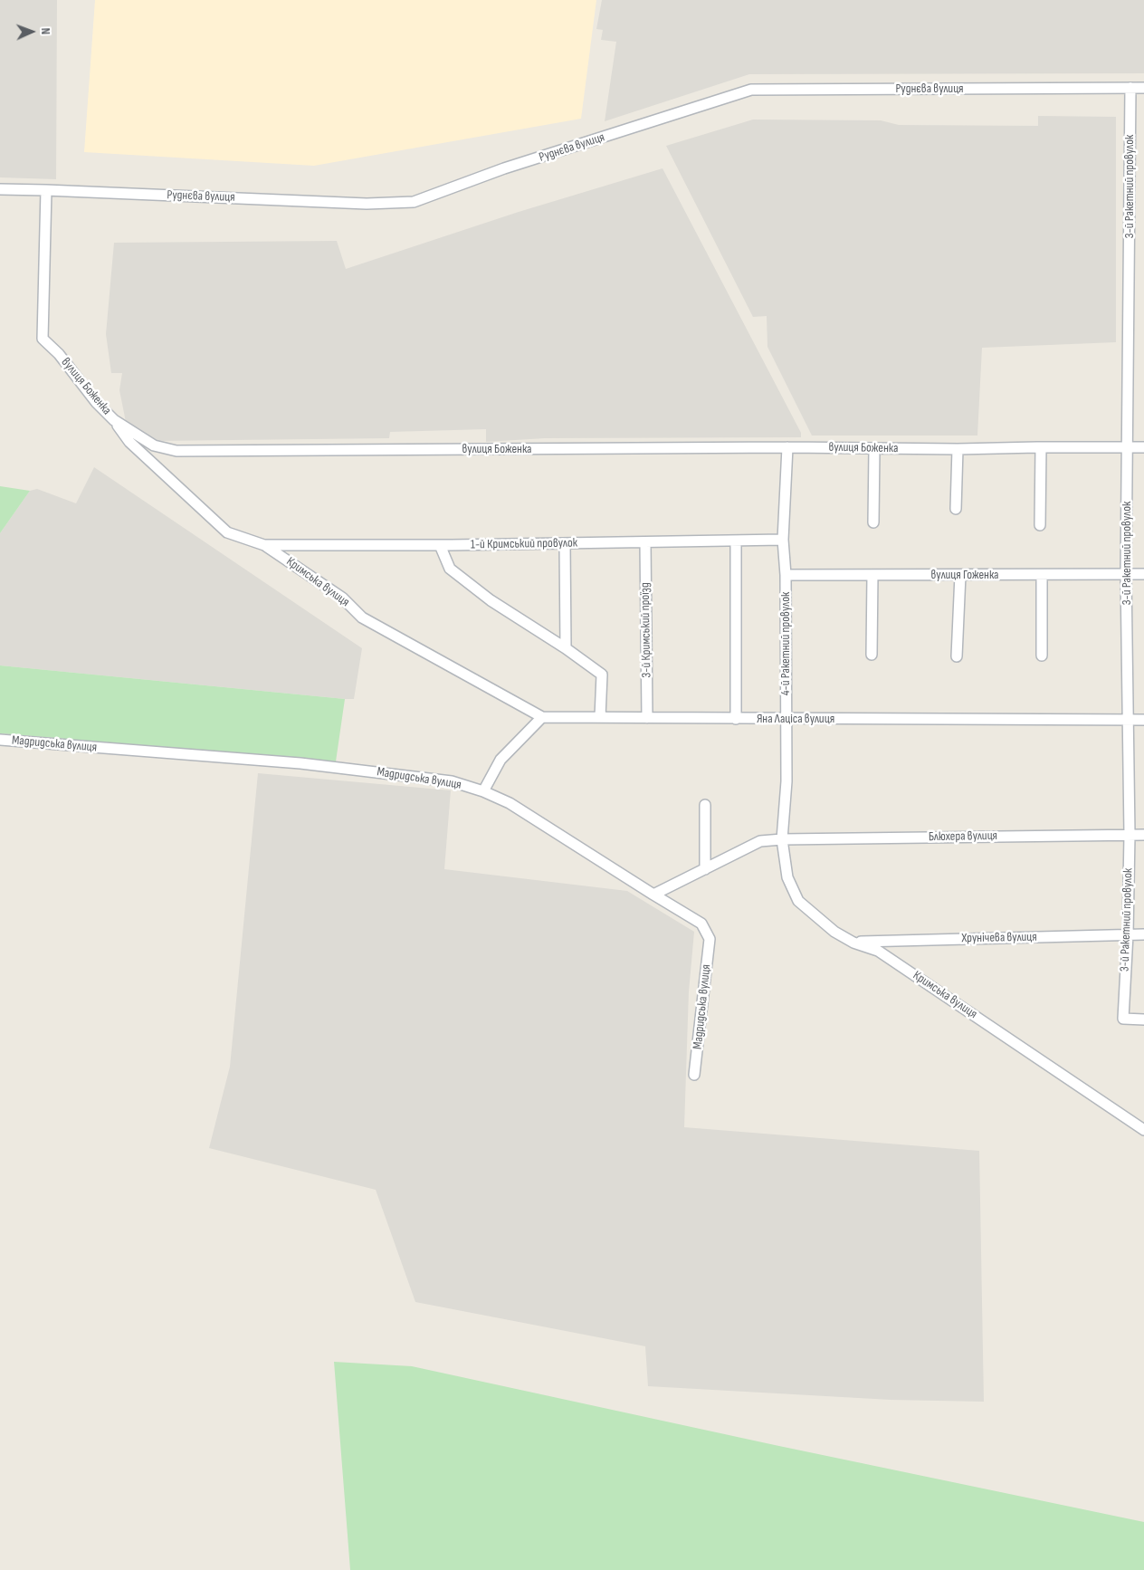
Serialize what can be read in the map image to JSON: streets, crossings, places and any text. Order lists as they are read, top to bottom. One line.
{"streets":{"street":["Руднєва вулиця","3-й Ракетний провулок","вулиця Боженка","1-й Кримський провулок","вулиця Гоженка","Кримська вулиця","3-й Кримський проїзд","4-й Ракетний провулок","Яна Лаціса вулиця","Мадридська вулиця","Блюхера вулиця","Хрунічева вулиця"]},"crossings":[["Руднєва вулиця","3-й Ракетний провулок"],["Руднєва вулиця","вулиця Боженка"],["3-й Ракетний провулок","вулиця Боженка"],["3-й Ракетний провулок","вулиця Гоженка"],["3-й Ракетний провулок","Яна Лаціса вулиця"],["3-й Ракетний провулок","Блюхера вулиця"],["3-й Ракетний провулок","Хрунічева вулиця"],["вулиця Боженка","Кримська вулиця"],["вулиця Боженка","4-й Ракетний провулок"],["1-й Кримський провулок","Кримська вулиця"],["1-й Кримський провулок","3-й Кримський проїзд"],["1-й Кримський провулок","4-й Ракетний провулок"],["вулиця Гоженка","4-й Ракетний провулок"],["Кримська вулиця","4-й Ракетний провулок"],["Кримська вулиця","Яна Лаціса вулиця"],["Кримська вулиця","Блюхера вулиця"],["Кримська вулиця","Хрунічева вулиця"],["3-й Кримський проїзд","Яна Лаціса вулиця"],["4-й Ракетний провулок","Яна Лаціса вулиця"],["4-й Ракетний провулок","Блюхера вулиця"],["Мадридська вулиця","Блюхера вулиця"]],"north":"right"}
